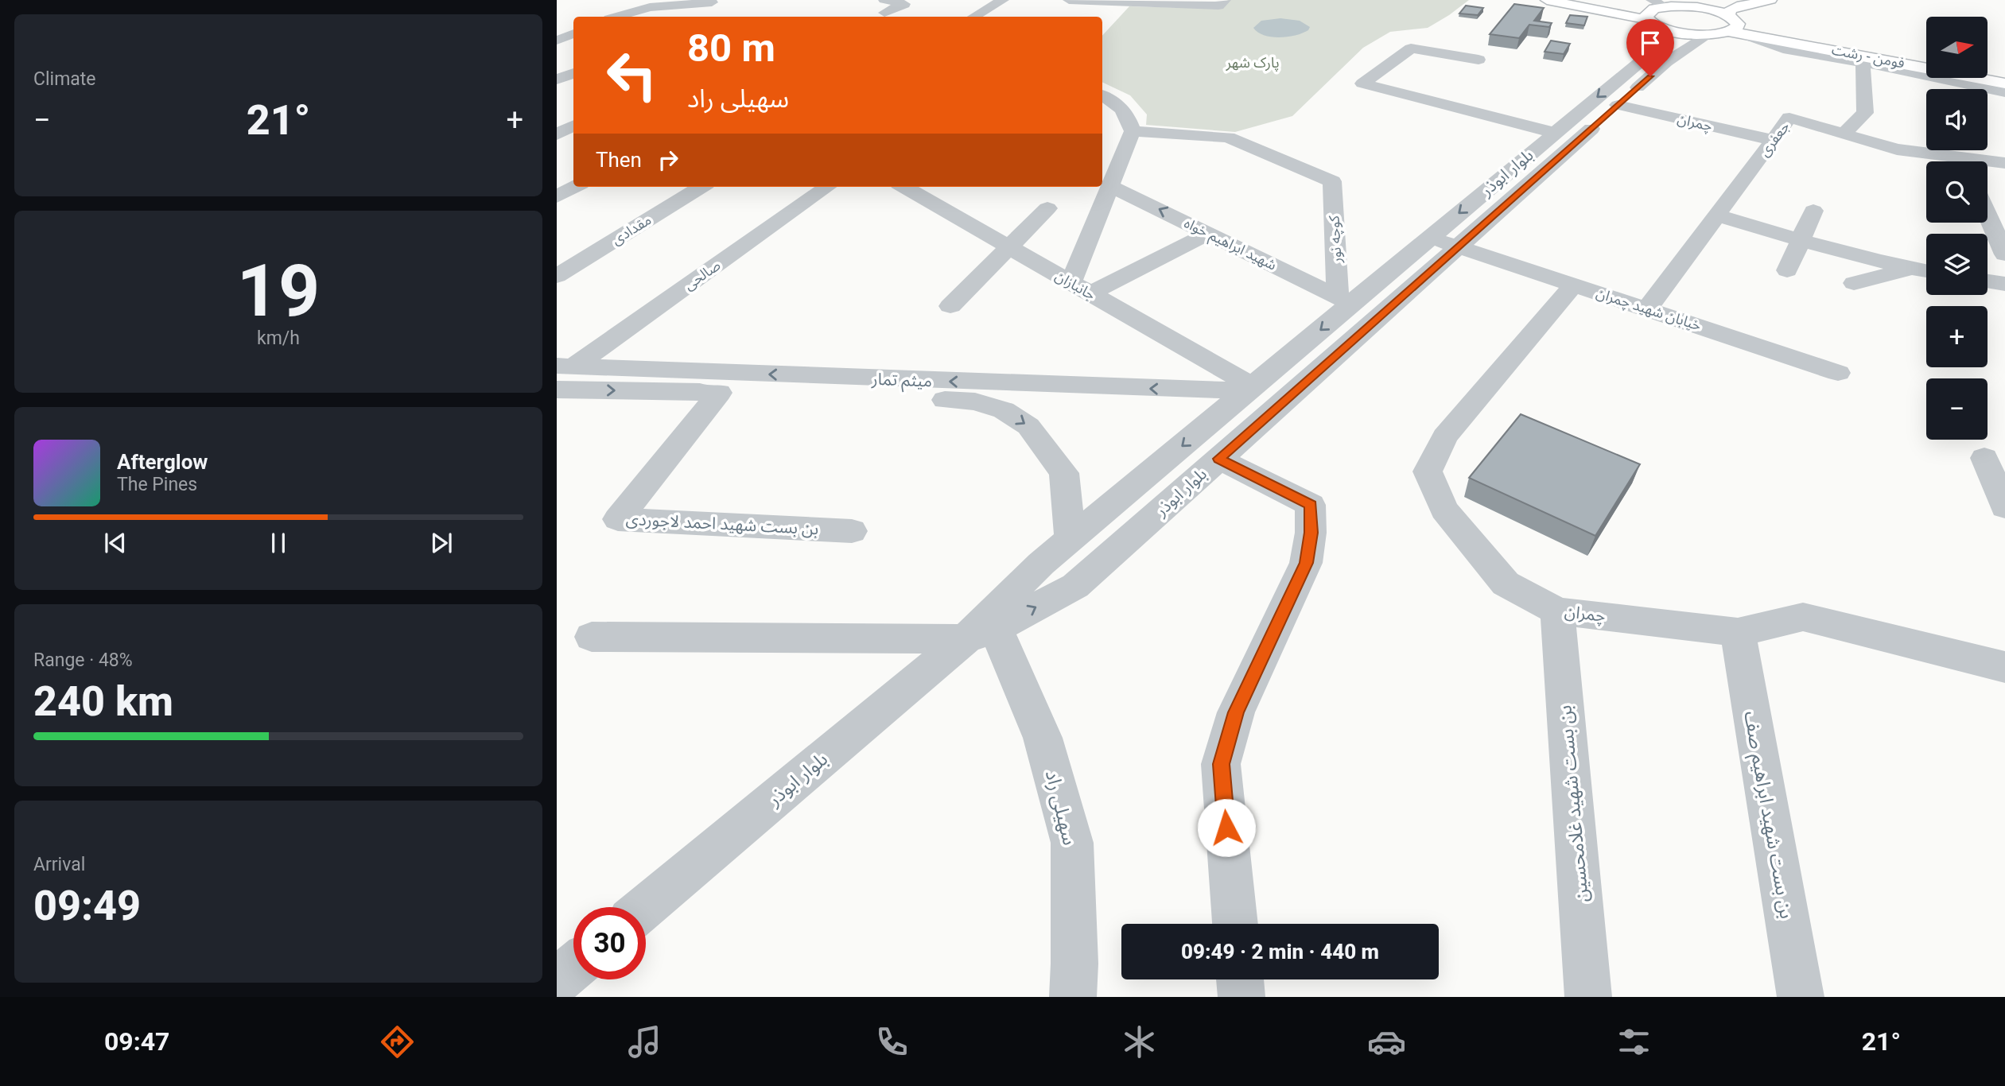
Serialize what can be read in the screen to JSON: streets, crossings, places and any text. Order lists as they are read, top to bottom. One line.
{"streets":{"main road":["فومن - رشت"],"street":["چمران","جعفری","بلوار ابوذر","مقدادی","کوچه نور","شهید ابراهیم خواه","صالحی","جانبازان","خیابان شهید چمران","میثم تمار","بن بست شهید احمد لاجوردی","بن بست شهید غلامحسین","سهیلی راد","بن بست شهید ابراهیم صف"]},"crossings":[["فومن - رشت","بلوار ابوذر"],["چمران","جعفری"],["چمران","بلوار ابوذر"],["چمران","خیابان شهید چمران"],["چمران","بن بست شهید غلامحسین"],["چمران","بن بست شهید ابراهیم صف"],["جعفری","خیابان شهید چمران"],["بلوار ابوذر","کوچه نور"],["بلوار ابوذر","شهید ابراهیم خواه"],["بلوار ابوذر","جانبازان"],["بلوار ابوذر","خیابان شهید چمران"],["بلوار ابوذر","میثم تمار"],["بلوار ابوذر","سهیلی راد"],["کوچه نور","شهید ابراهیم خواه"],["صالحی","میثم تمار"],["جانبازان","میثم تمار"],["میثم تمار","بن بست شهید احمد لاجوردی"]],"one_way":["شهید ابراهیم خواه"],"parks":["پارک شهر"],"north":"right","page":{"tile":["Climate",["19","km/h"],["Range · 48%","240 km"],["Arrival","09:49"]],"map_buttons":["+","−"],"turn":["80 m","سهیلی راد"],"heat":["−","21°","+"],"then":"Then","song":["Afterglow","The Pines"],"limit":"30","trip":"09:49 · 2 min · 440 m","tabs":["09:47","21°"]}}
